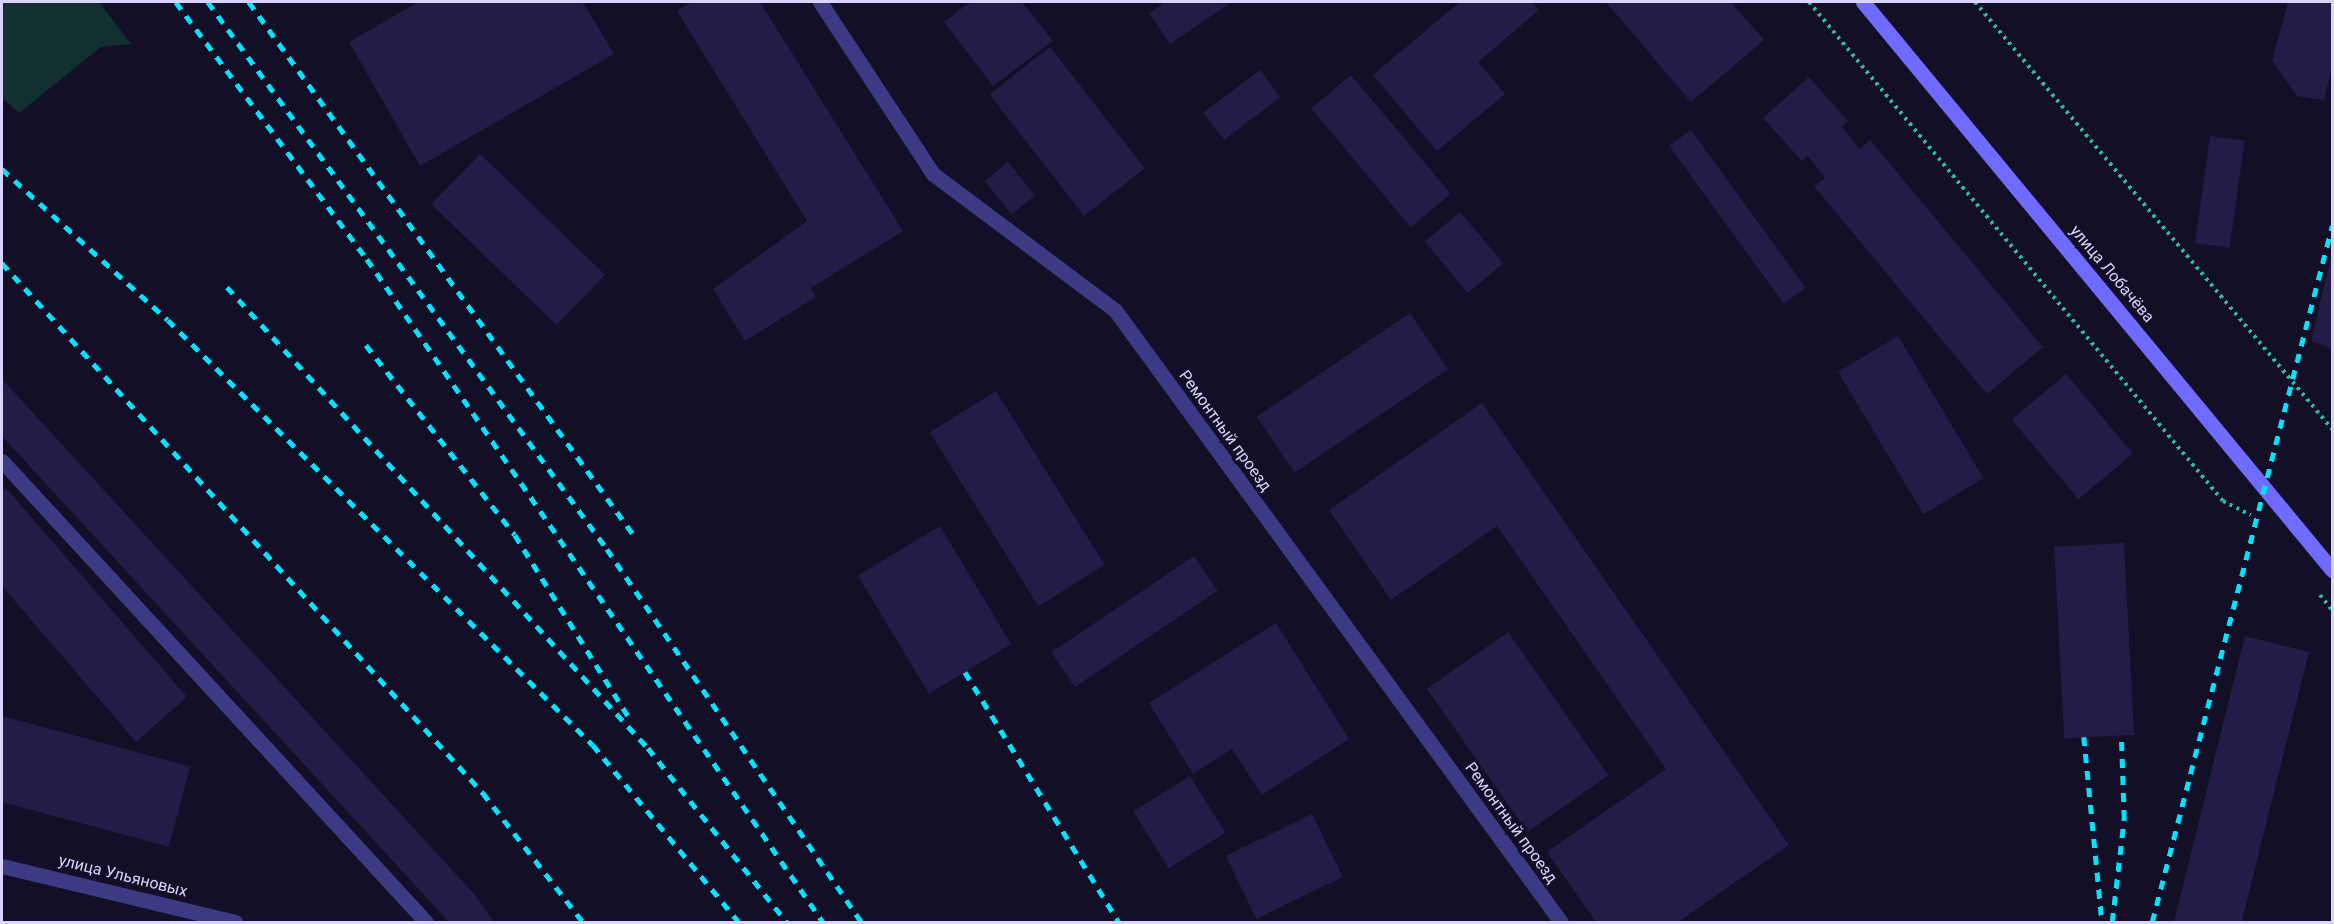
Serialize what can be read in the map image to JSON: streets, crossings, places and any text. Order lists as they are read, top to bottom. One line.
{"streets":{"main road":["улица Лобачёва"],"street":["Ремонтный проезд","улица Ульяновых"]}}
